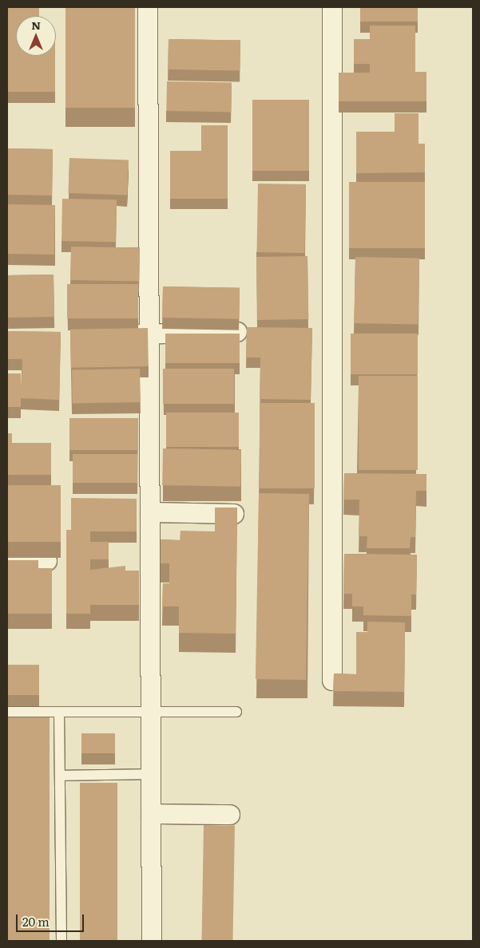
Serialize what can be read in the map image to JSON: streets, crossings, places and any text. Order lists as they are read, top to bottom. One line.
{"scale_bar":"20 m","north":"top"}
